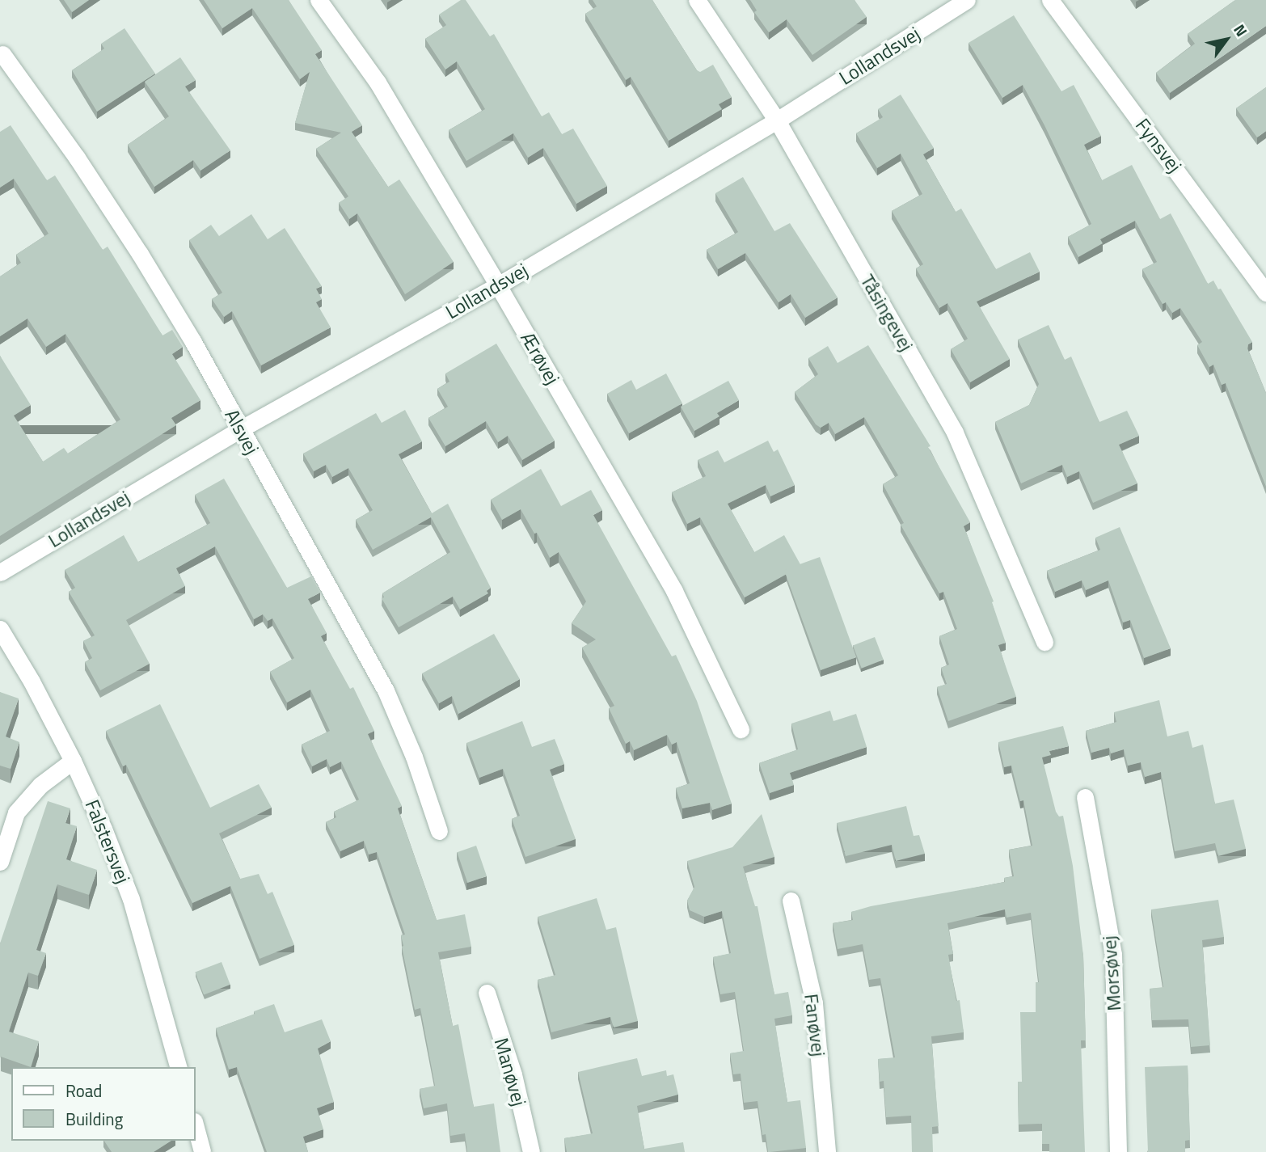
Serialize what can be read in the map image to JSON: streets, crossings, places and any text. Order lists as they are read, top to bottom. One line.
{"streets":{"street":["Lollandsvej","Fynsvej","Tåsingevej","Ærøvej","Alsvej","Falstersvej","Morsøvej","Fanøvej","Manøvej"]},"crossings":[["Lollandsvej","Tåsingevej"],["Lollandsvej","Ærøvej"],["Lollandsvej","Alsvej"]],"legend":["Road","Building"],"north":"top right"}
